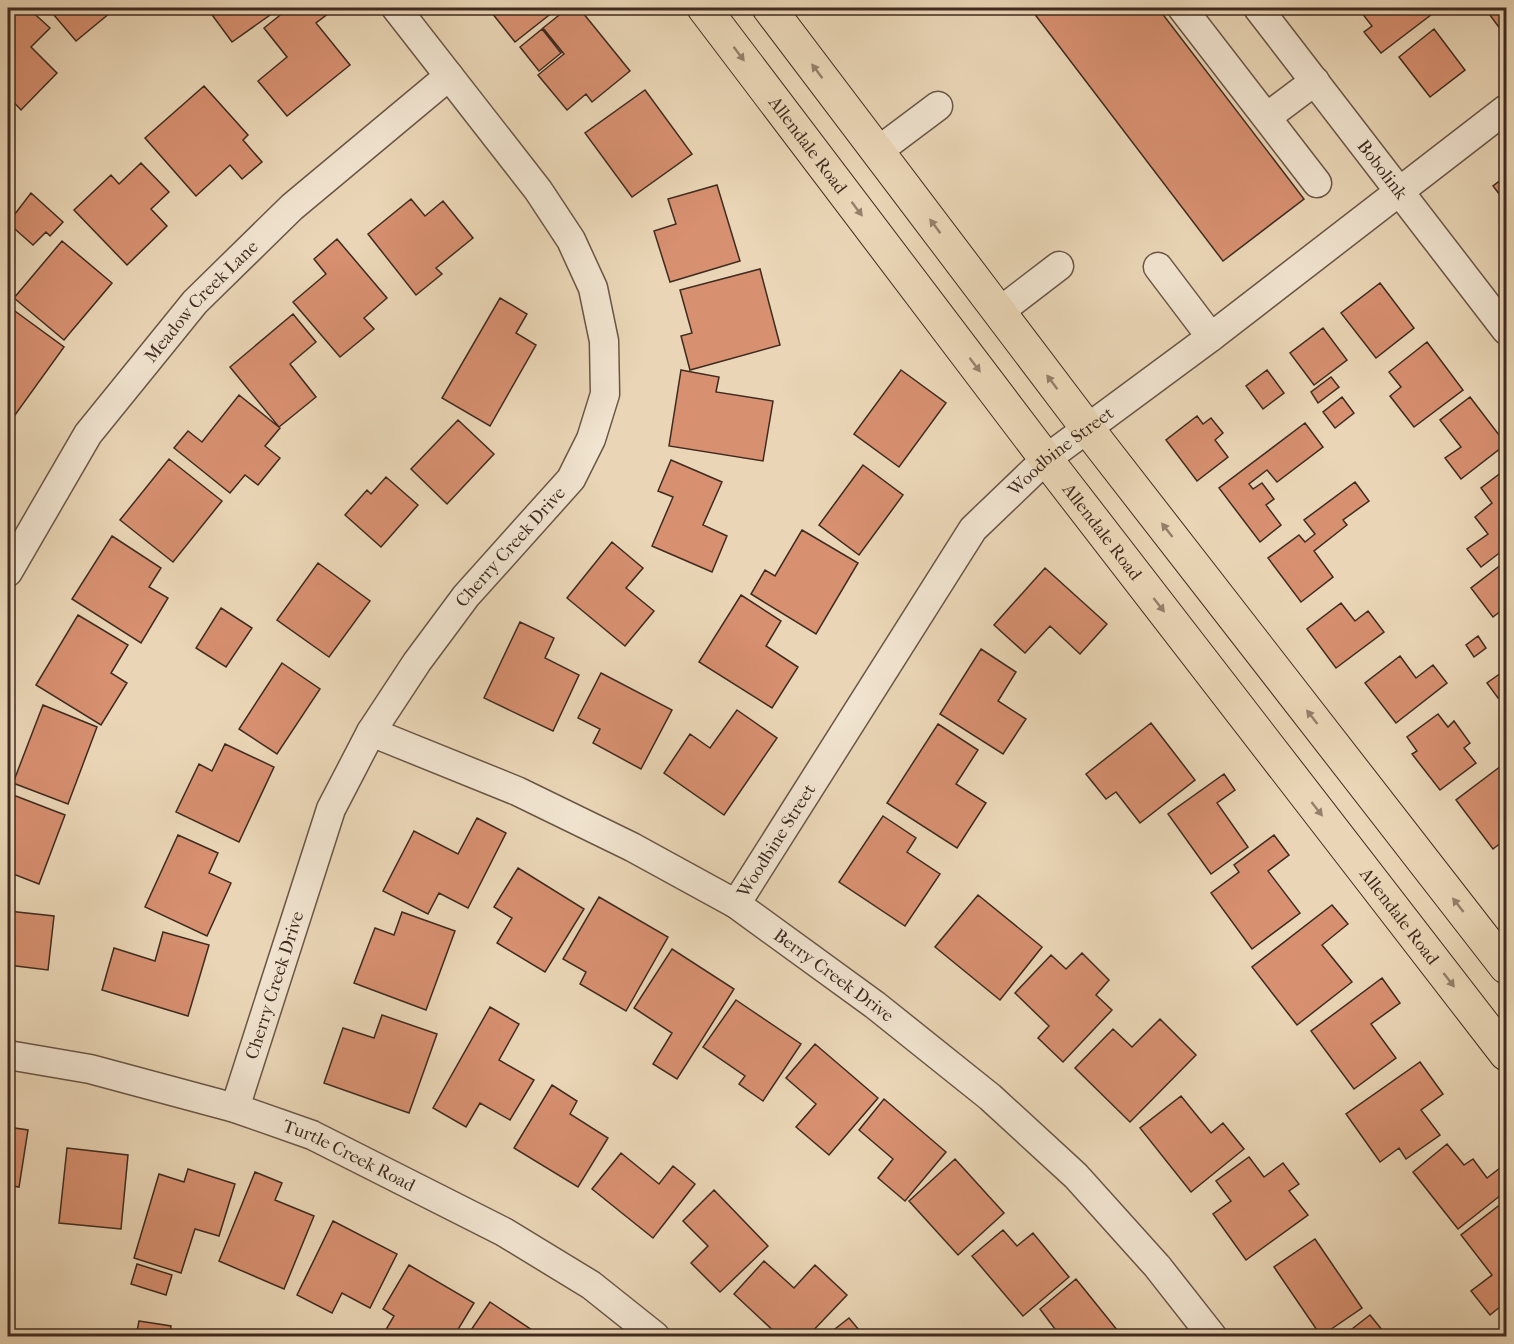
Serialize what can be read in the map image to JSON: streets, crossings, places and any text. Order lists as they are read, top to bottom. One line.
{"streets":{"main road":["Allendale Road"],"street":["Bobolink","Meadow Creek Lane","Woodbine Street","Cherry Creek Drive","Berry Creek Drive","Turtle Creek Road"]},"crossings":[["Allendale Road","Woodbine Street"],["Bobolink","Woodbine Street"],["Meadow Creek Lane","Cherry Creek Drive"],["Woodbine Street","Berry Creek Drive"],["Cherry Creek Drive","Berry Creek Drive"],["Cherry Creek Drive","Turtle Creek Road"]]}
